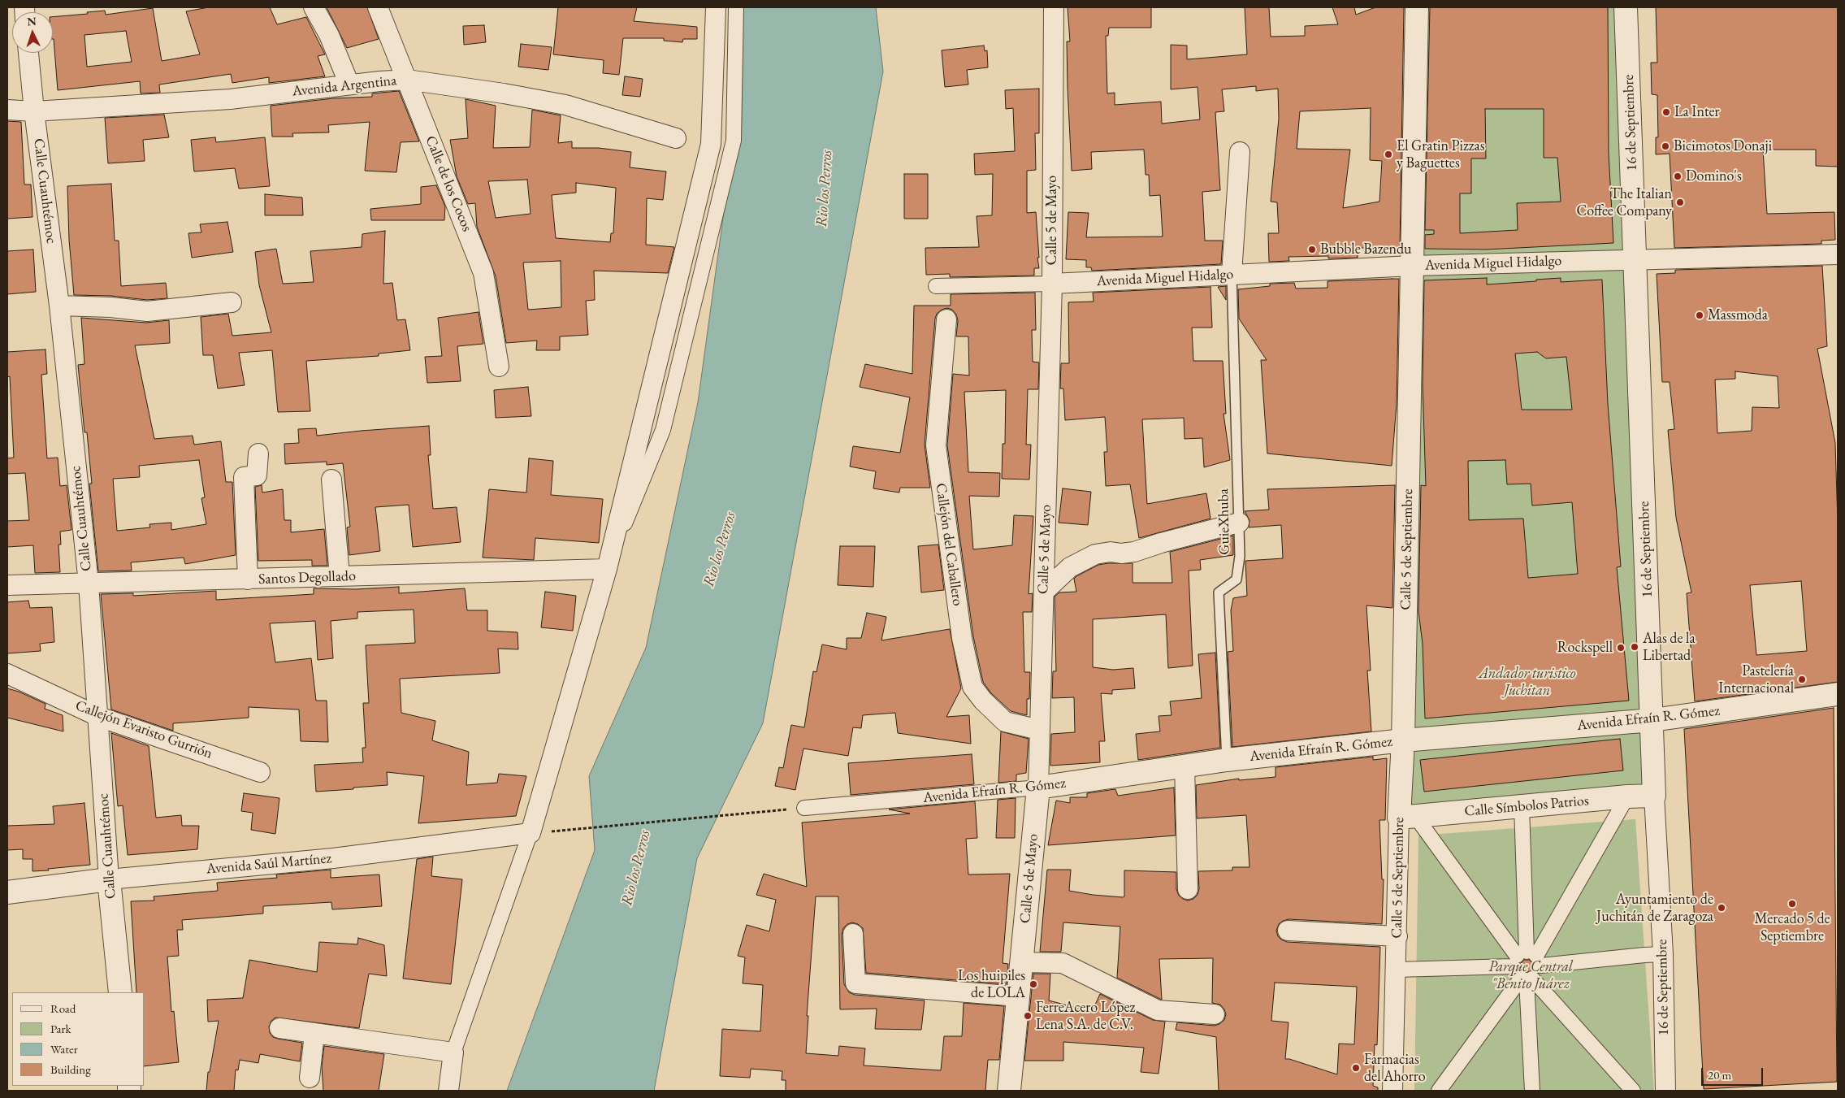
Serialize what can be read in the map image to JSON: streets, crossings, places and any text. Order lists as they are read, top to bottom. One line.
{"streets":{"street":["Avenida Argentina","16 de Septiembre","Calle de los Cocos","Calle Cuauhtémoc","Calle 5 de Mayo","Avenida Miguel Hidalgo","Callejón del Caballero","Calle 5 de Septiembre","Santos Degollado","Avenida Efraín R. Gómez","Callejón Evaristo Gurrión","Calle Símbolos Patrios","Avenida Saúl Martínez"],"lane":["GuieXhuba"]},"crossings":[["Avenida Argentina","Calle de los Cocos"],["Avenida Argentina","Calle Cuauhtémoc"],["16 de Septiembre","Avenida Miguel Hidalgo"],["16 de Septiembre","Avenida Efraín R. Gómez"],["16 de Septiembre","Calle Símbolos Patrios"],["Calle Cuauhtémoc","Santos Degollado"],["Calle Cuauhtémoc","Callejón Evaristo Gurrión"],["Calle Cuauhtémoc","Avenida Saúl Martínez"],["Calle 5 de Mayo","Avenida Miguel Hidalgo"],["Calle 5 de Mayo","Callejón del Caballero"],["Calle 5 de Mayo","Avenida Efraín R. Gómez"],["Avenida Miguel Hidalgo","GuieXhuba"],["Avenida Miguel Hidalgo","Calle 5 de Septiembre"],["GuieXhuba","Avenida Efraín R. Gómez"],["Calle 5 de Septiembre","Avenida Efraín R. Gómez"],["Calle 5 de Septiembre","Calle Símbolos Patrios"]],"water":["Rio los Perros"],"parks":["Andador turistico Juchitan","Parque Central \"Benito Juárez"],"places":["La Inter","Bicimotos Donaji","El Gratin Pizzas y Baguettes","Domino's","The Italian Coffee Company","Bubble Bazendu","Massmoda","Alas de la Libertad","Rockspell","Pastelería Internacional","Mercado 5 de Septiembre","Ayuntamiento de Juchitán de Zaragoza","Los huipiles de LOLA","FerreAcero López Lena S.A. de C.V.","Farmacias del Ahorro"],"legend":["Road","Park","Water","Building"],"scale_bar":"20 m","north":"top"}
